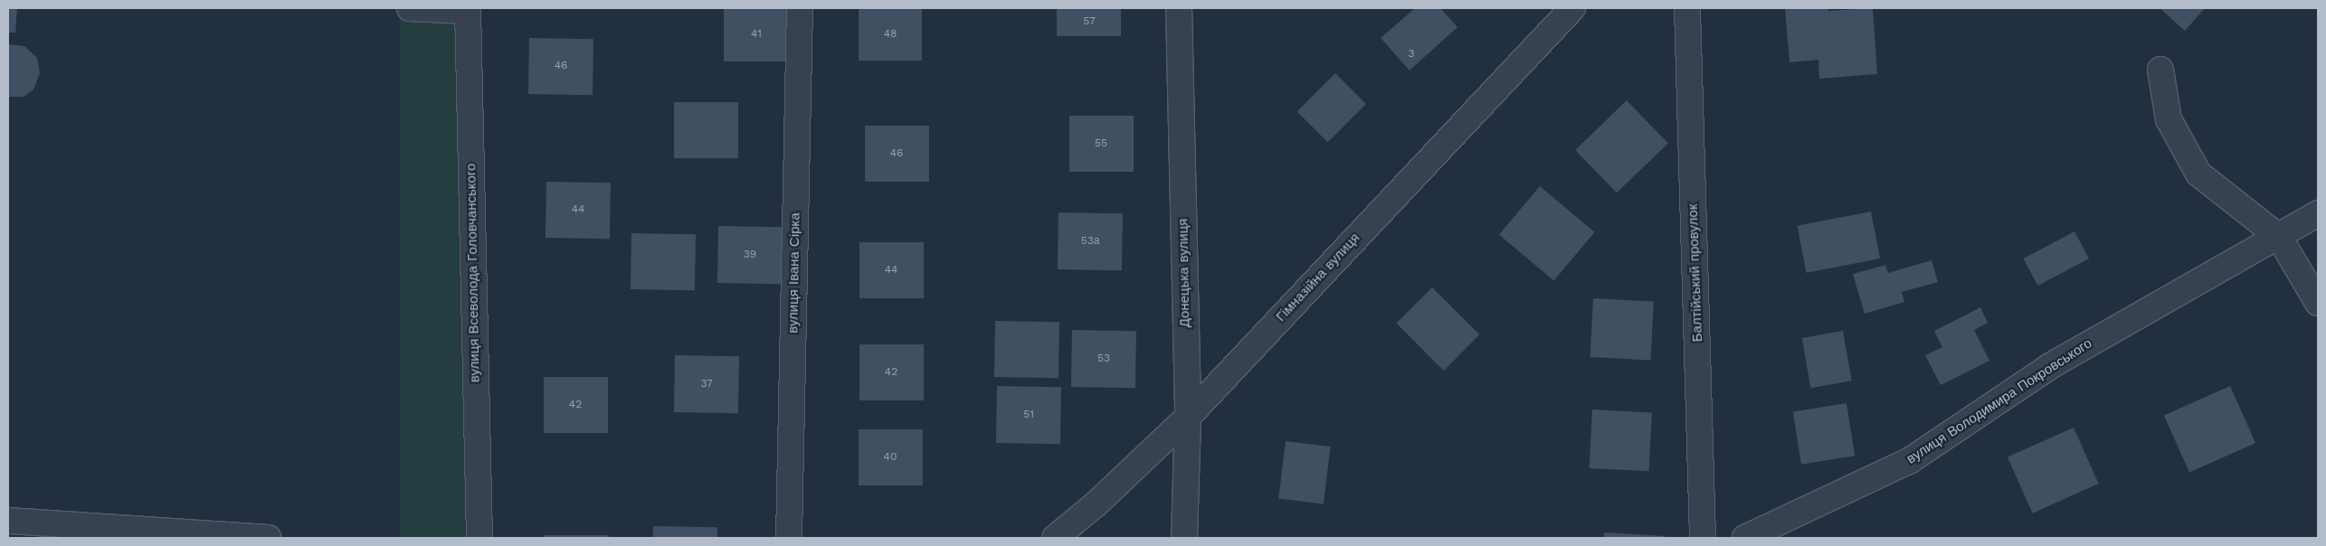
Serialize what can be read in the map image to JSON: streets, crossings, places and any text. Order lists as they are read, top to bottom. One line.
{"streets":{"street":["вулиця Всеволода Головчанського","вулиця Івана Сірка","Донецька вулиця","Балтійський провулок","Гімназійна вулиця","вулиця Володимира Покровського"]},"crossings":[["Донецька вулиця","Гімназійна вулиця"]],"house_numbers":["57","41","48","3","46","55","46","44","53а","39","44","53","42","37","42","51","40"]}
